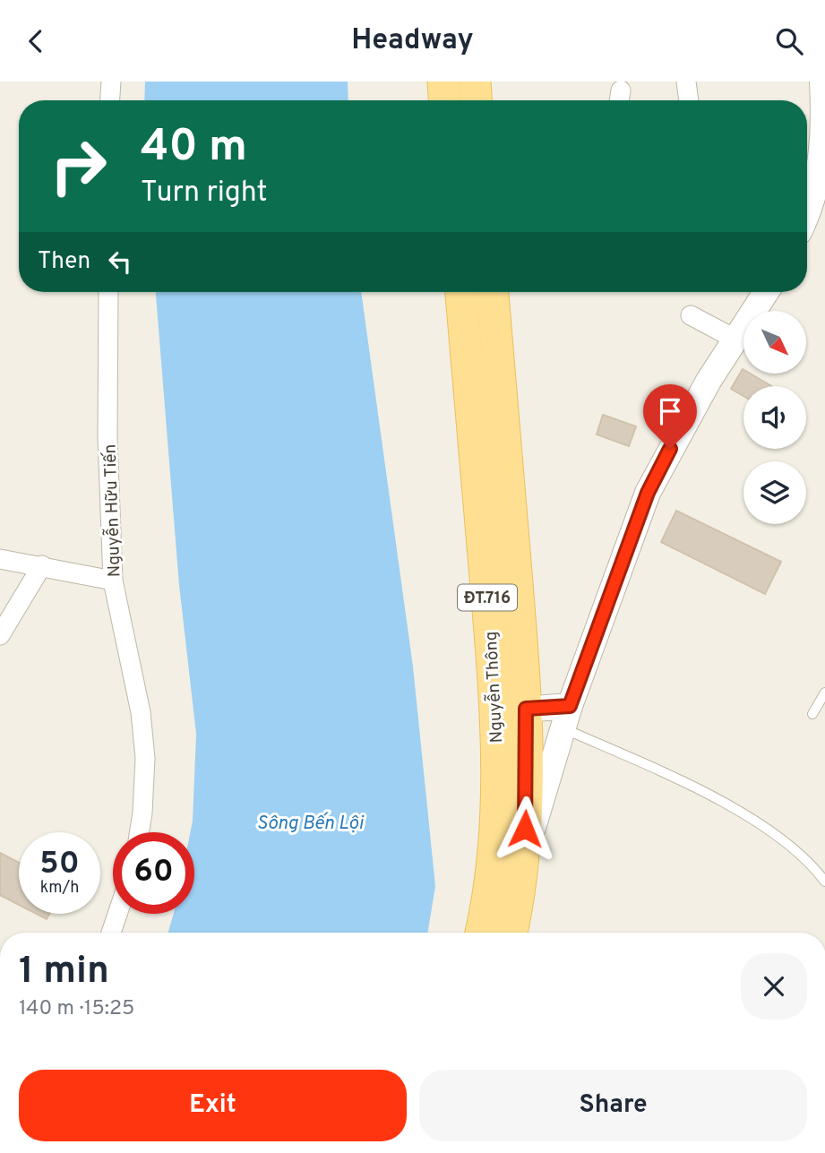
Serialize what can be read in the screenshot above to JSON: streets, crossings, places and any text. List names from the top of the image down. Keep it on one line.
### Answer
{"streets":{"main road":["ĐT.716","Nguyễn Thông"],"street":["Nguyễn Hữu Tiến"]},"water":["Sông Bến Lội"],"north":"bottom right","page":{"header":"Headway","turn":["40 m","Turn right"],"then":"Then","speed":"50 km/h","limit":"60","heading":["1 min","140 m · 15:25"],"buttons":["Exit","Share"]}}
